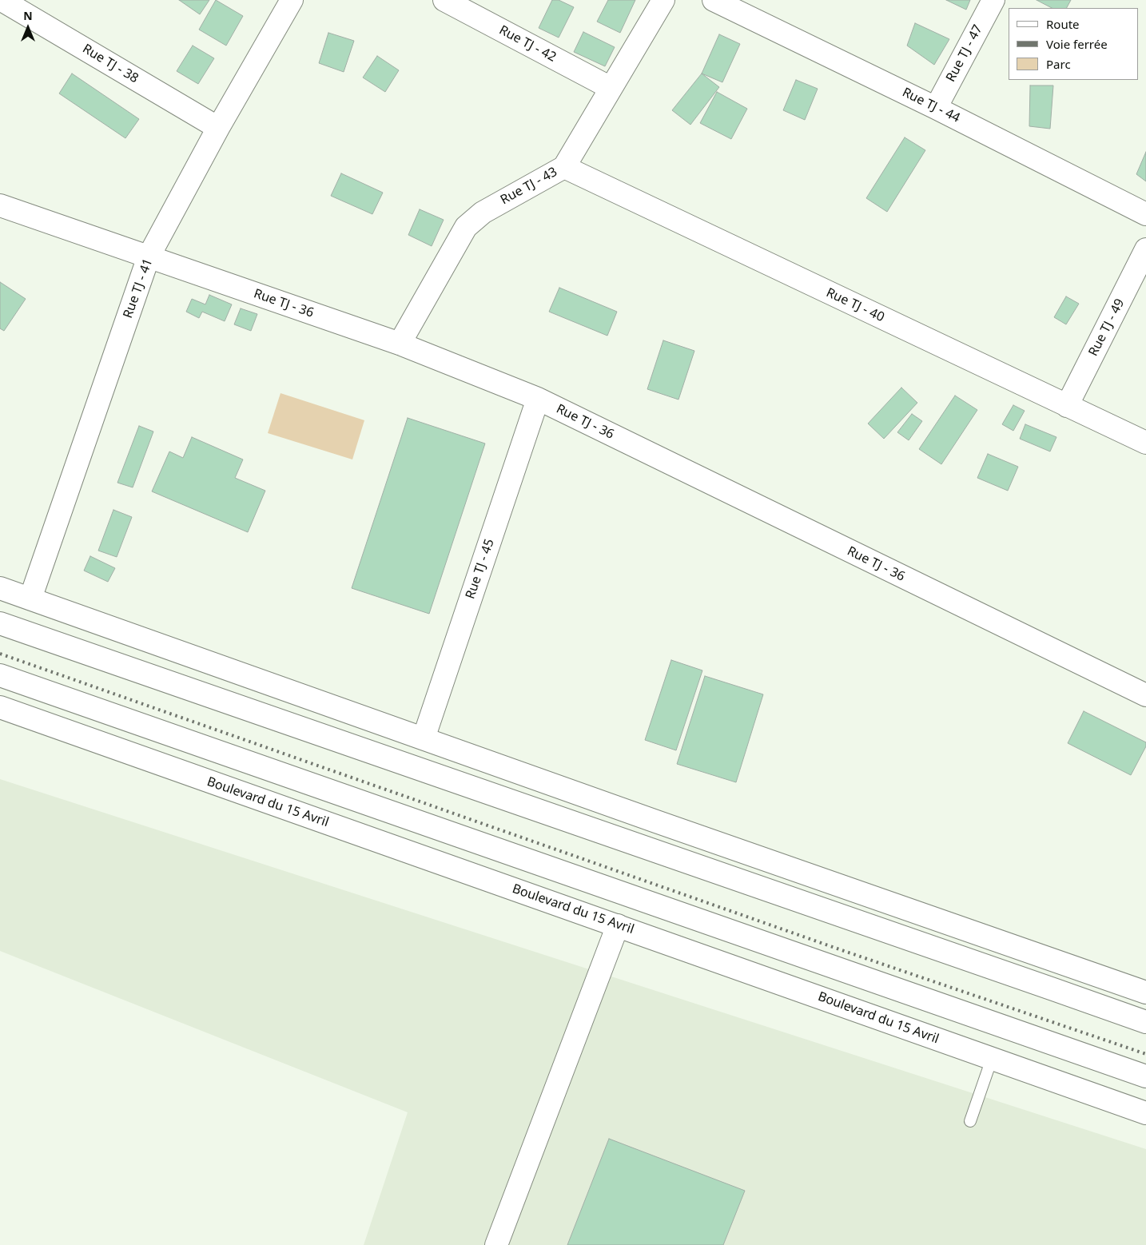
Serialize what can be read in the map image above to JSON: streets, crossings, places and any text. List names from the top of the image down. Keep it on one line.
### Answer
{"streets":{"main road":["Rue TJ - 42","Rue TJ - 47","Rue TJ - 38","Rue TJ - 44","Rue TJ - 43","Rue TJ - 41","Rue TJ - 36","Rue TJ - 40","Rue TJ - 49","Rue TJ - 45","Boulevard du 15 Avril"]},"crossings":[["Rue TJ - 42","Rue TJ - 43"],["Rue TJ - 47","Rue TJ - 44"],["Rue TJ - 38","Rue TJ - 41"],["Rue TJ - 43","Rue TJ - 36"],["Rue TJ - 43","Rue TJ - 40"],["Rue TJ - 41","Rue TJ - 36"],["Rue TJ - 36","Rue TJ - 45"],["Rue TJ - 40","Rue TJ - 49"]],"legend":["Route","Voie ferrée","Parc"],"north":"top"}
